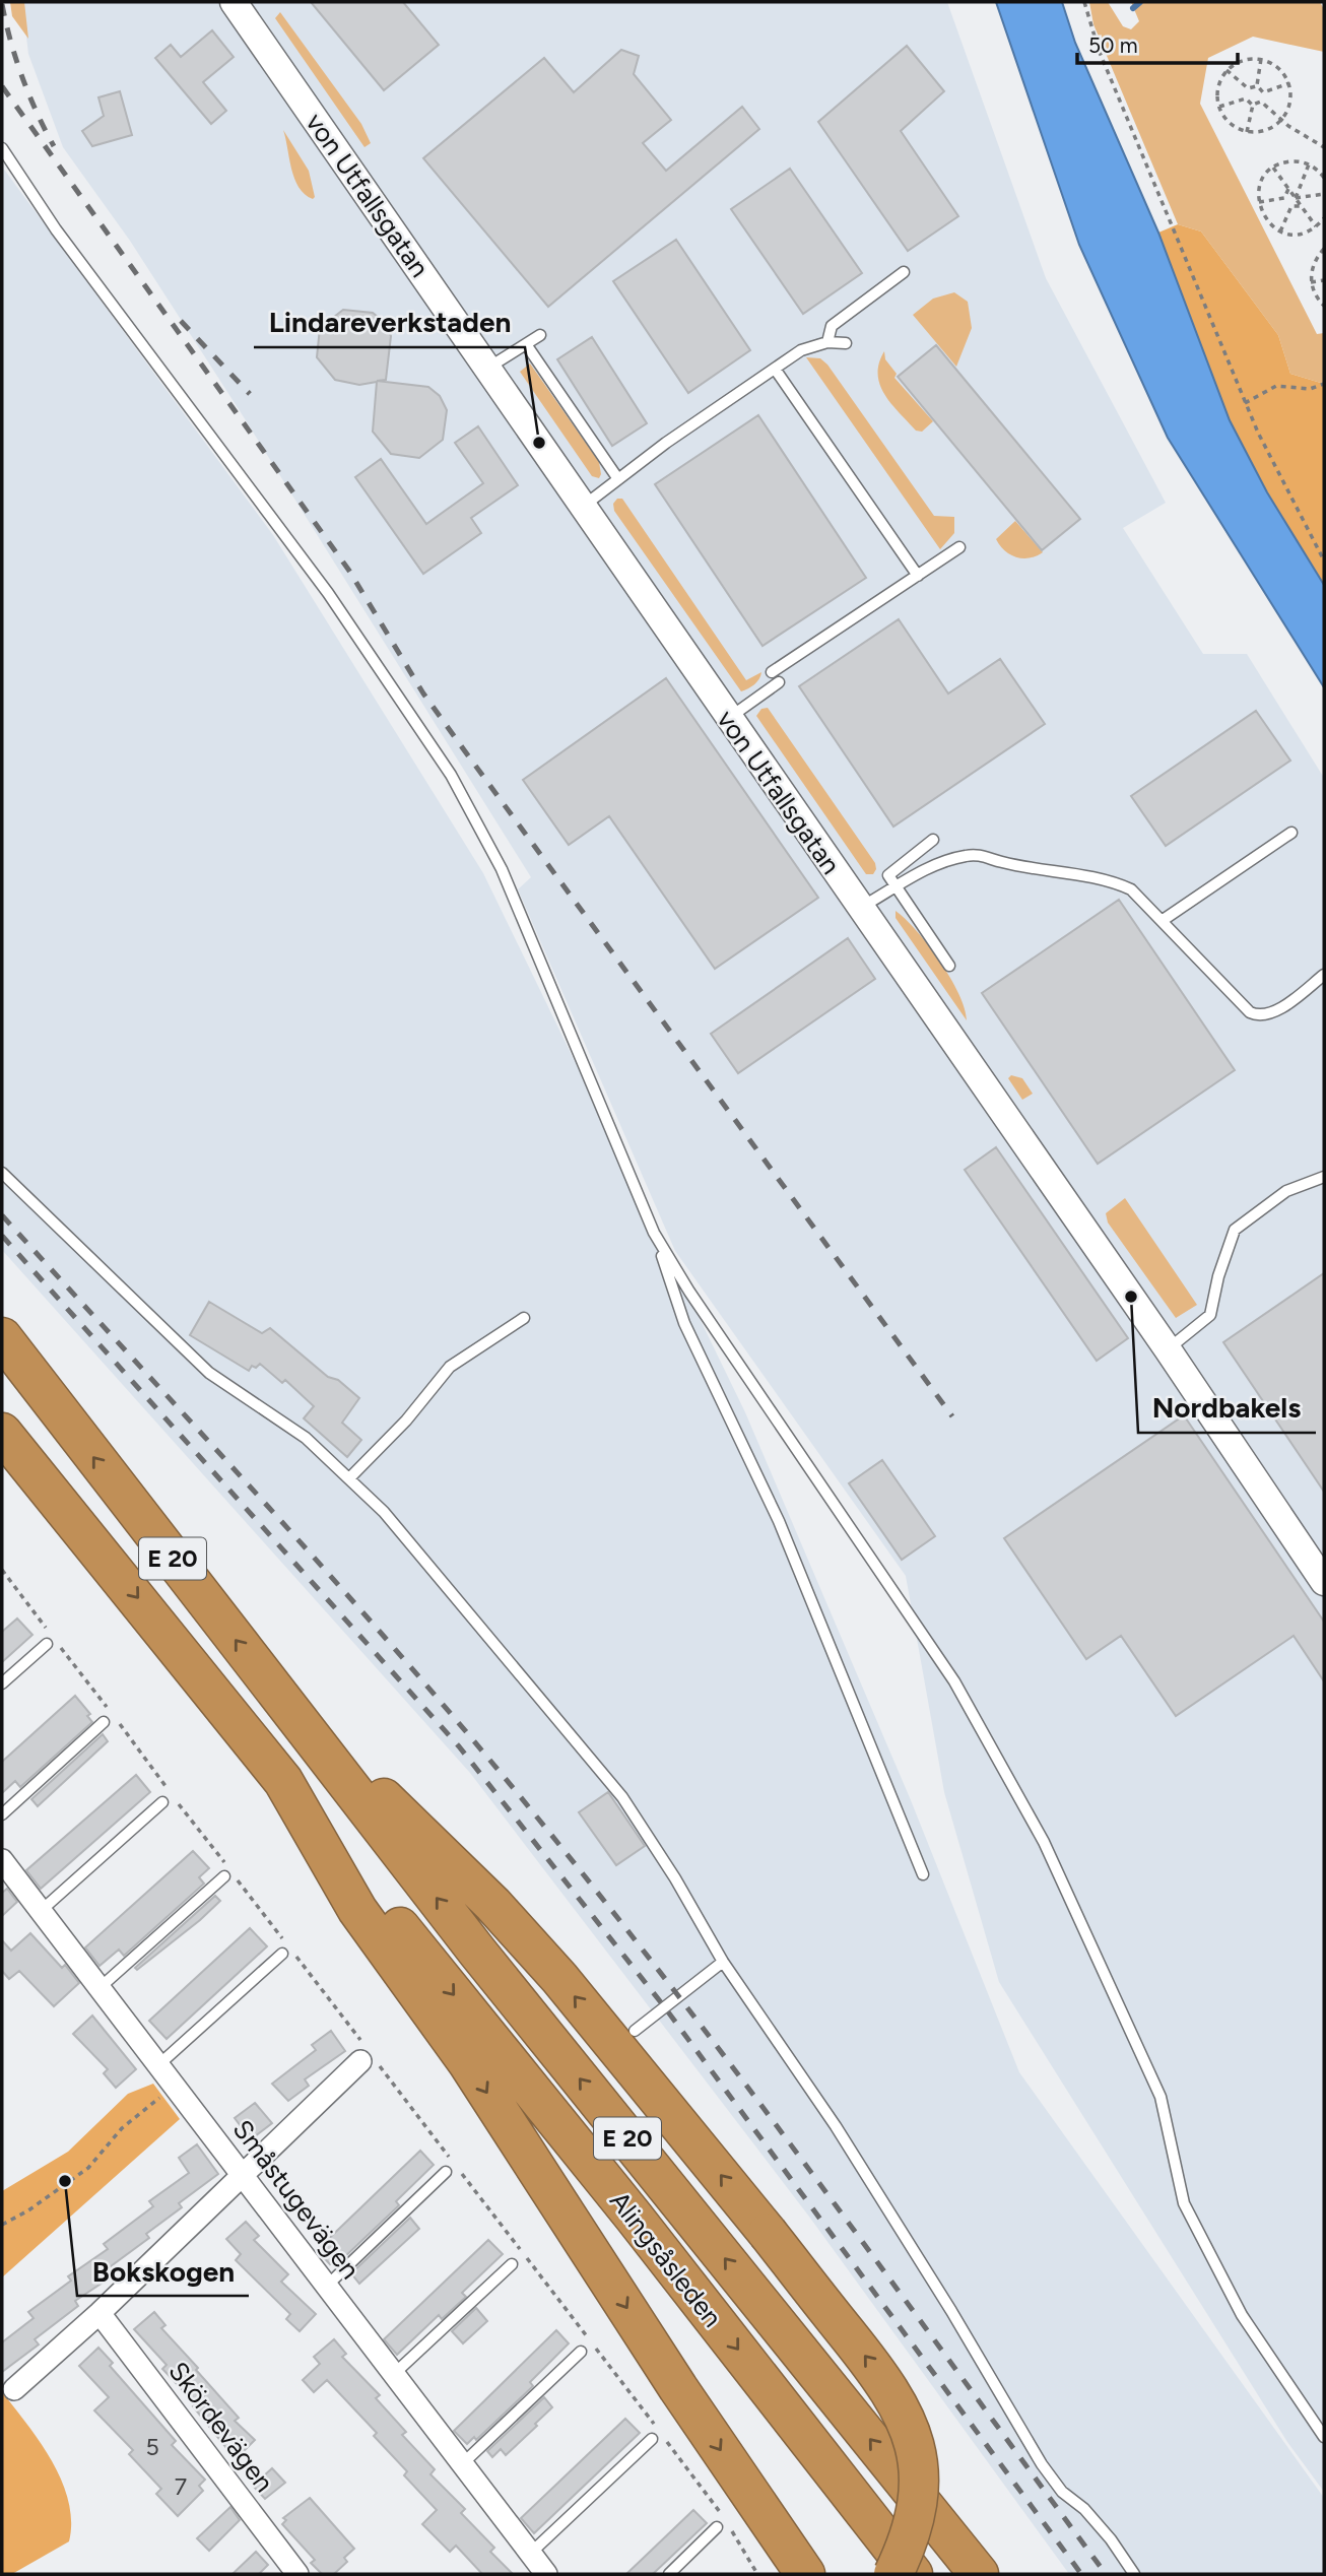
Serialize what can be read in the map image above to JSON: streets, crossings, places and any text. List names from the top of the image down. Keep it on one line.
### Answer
{"streets":{"highway":["E 20","Alingsåsleden"],"street":["von Utfallsgatan","Småstugevägen","Skördevägen"]},"crossings":[["E 20","Alingsåsleden"]],"places":["Lindareverkstaden","Nordbakels","Bokskogen"],"house_numbers":["5","7"],"scale_bar":"50 m"}
